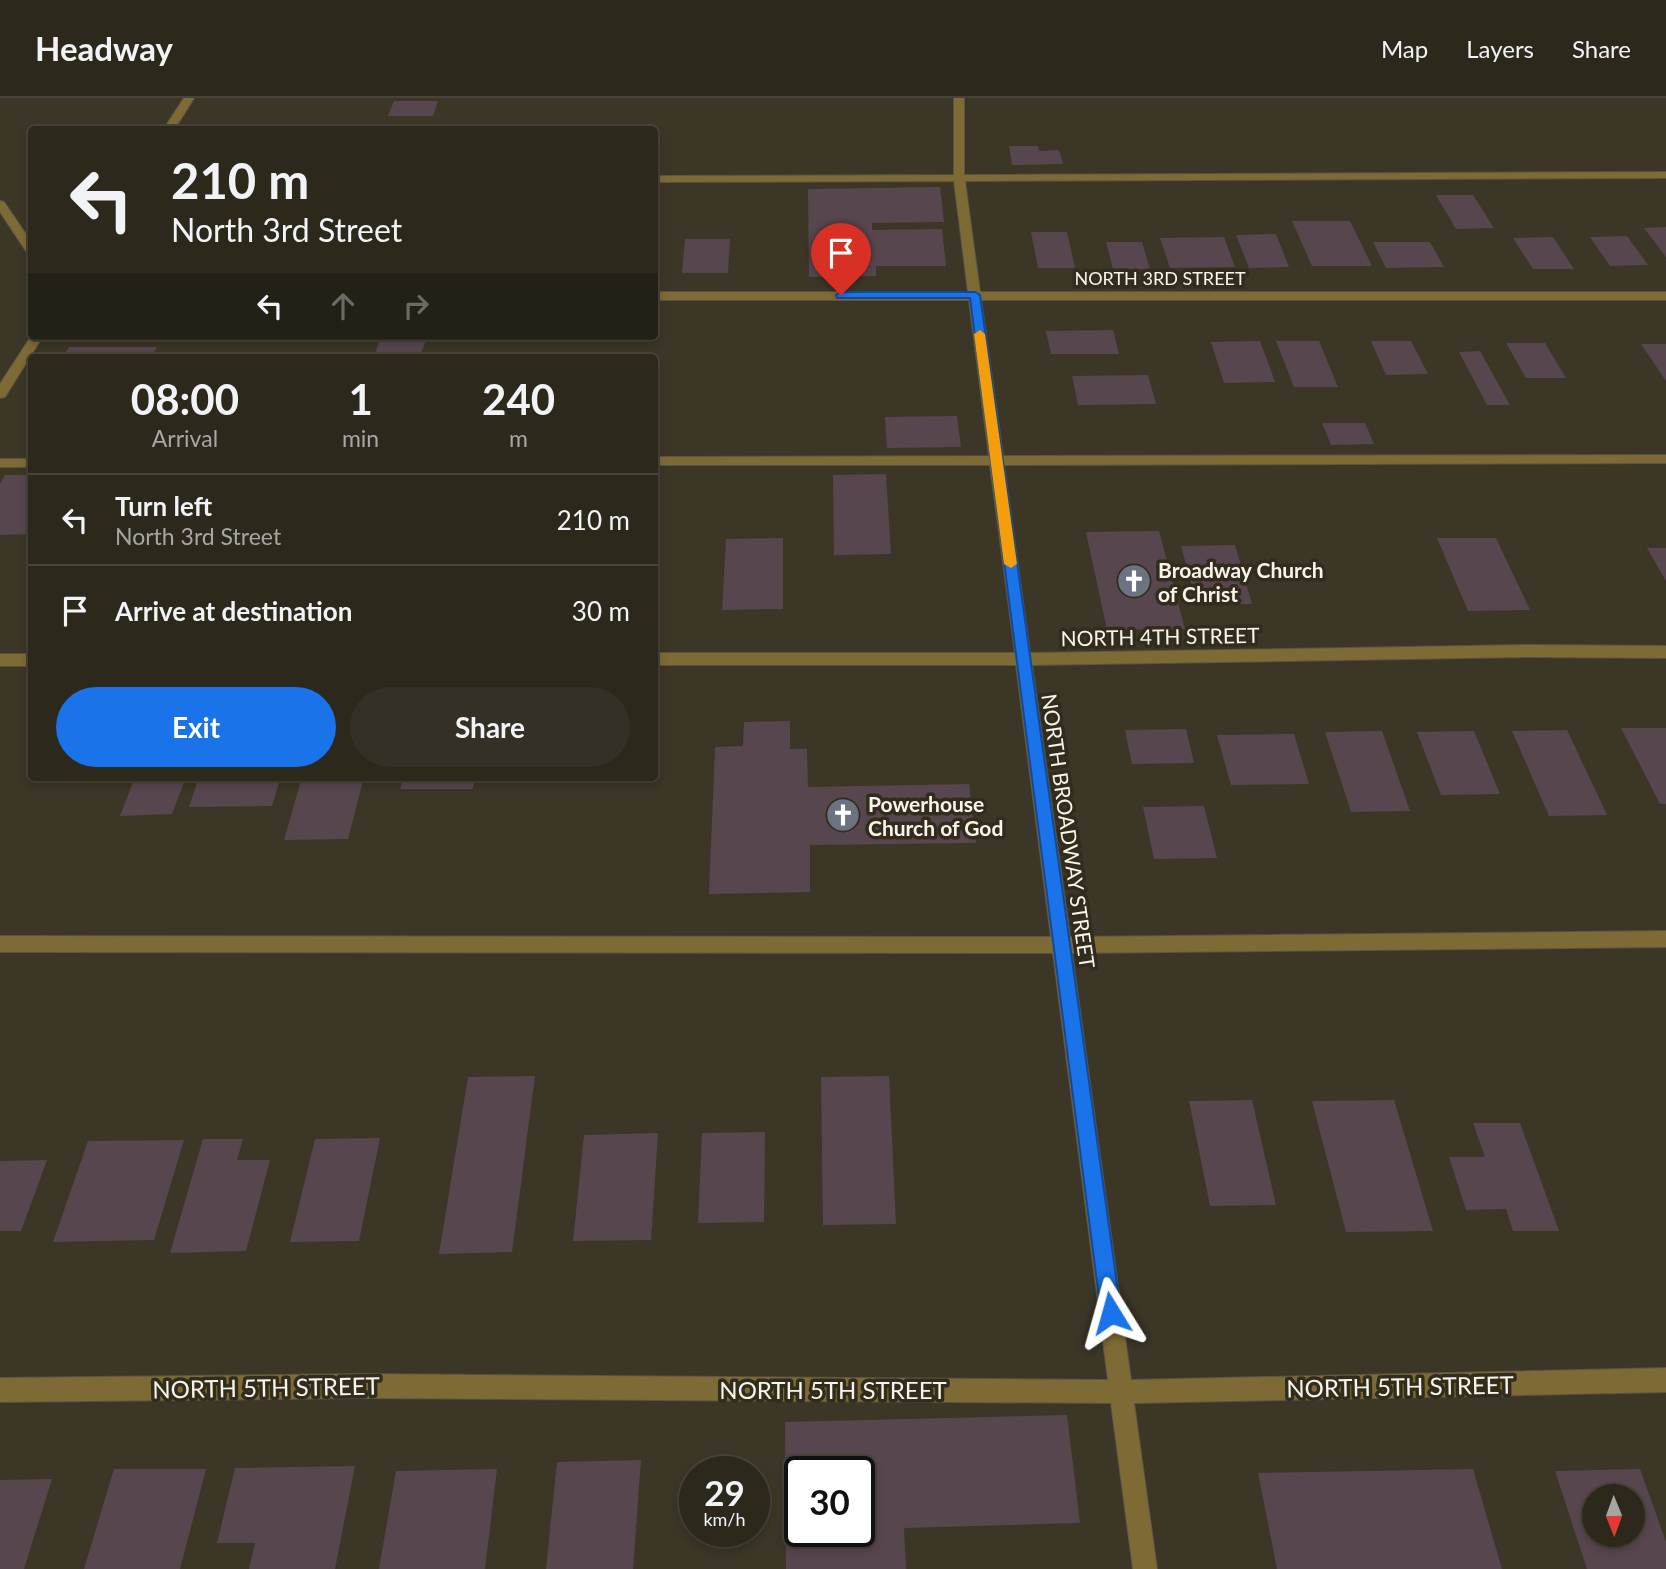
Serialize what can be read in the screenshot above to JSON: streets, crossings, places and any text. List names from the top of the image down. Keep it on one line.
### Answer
{"streets":{"street":["NORTH 3RD STREET","NORTH 4TH STREET","NORTH BROADWAY STREET","NORTH 5TH STREET"]},"crossings":[["NORTH 3RD STREET","NORTH BROADWAY STREET"],["NORTH 4TH STREET","NORTH BROADWAY STREET"],["NORTH BROADWAY STREET","NORTH 5TH STREET"]],"places":{"church":["Broadway Church of Christ","Powerhouse Church of God"]},"north":"bottom","page":{"header":"Headway","nav":["Map","Layers","Share"],"turn":["210 m","North 3rd Street"],"eta":["08:00","Arrival","1","min","240","m"],"list":[{"name":"Turn left","note":"North 3rd Street","value":"210 m"},{"name":"Arrive at destination","value":"30 m"}],"buttons":["Exit","Share"],"speed":"29 km/h","limit":"30"}}
